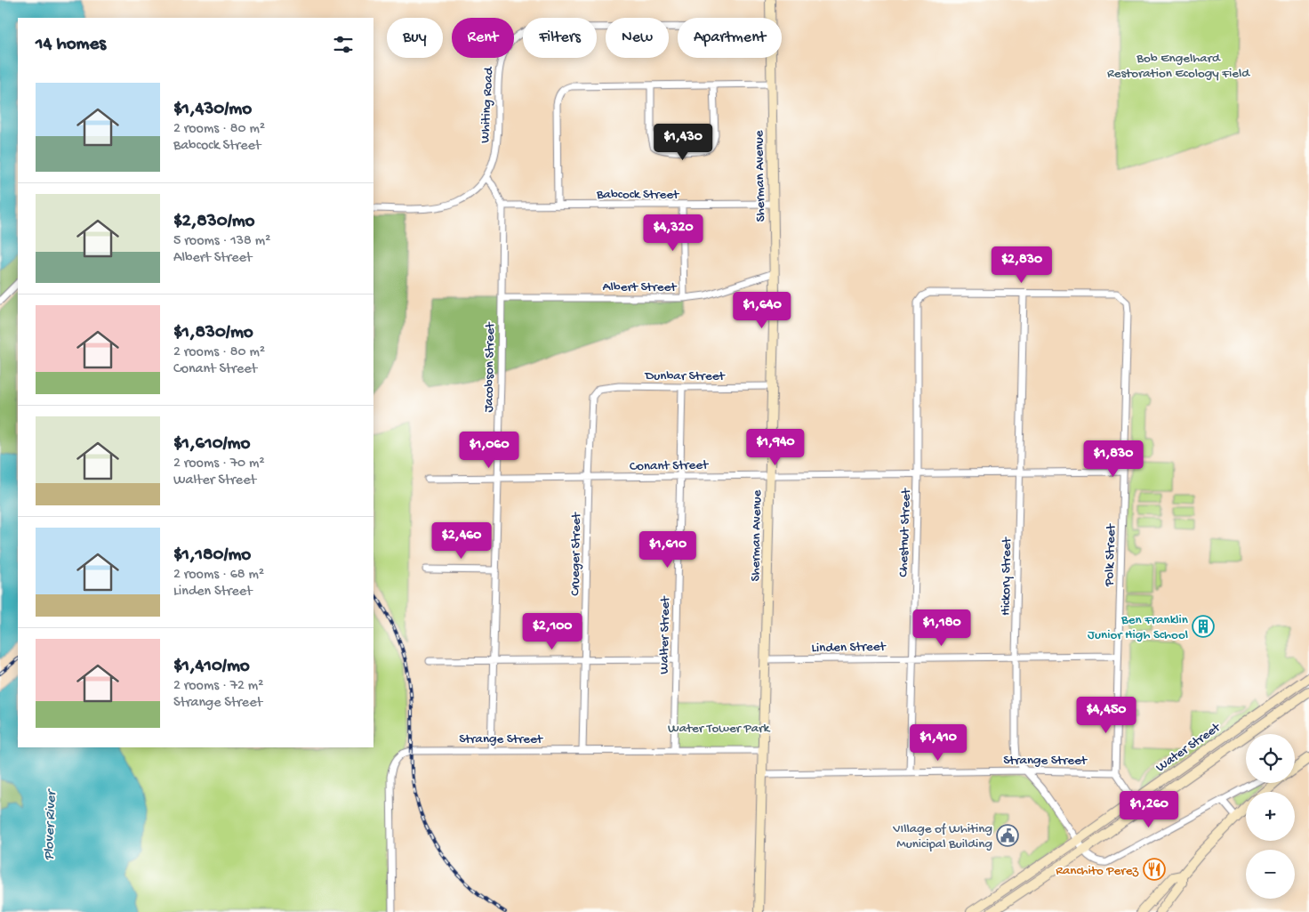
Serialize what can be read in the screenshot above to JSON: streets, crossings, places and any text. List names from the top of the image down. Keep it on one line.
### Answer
{"streets":{"main road":["Sherman Avenue","Water Street"],"street":["Whiting Road","Babcock Street","Albert Street","Jacobson Street","Dunbar Street","Conant Street","Chestnut Street","Crueger Street","Polk Street","Hickory Street","Walter Street","Linden Street","Strange Street"]},"crossings":[["Whiting Road","Jacobson Street"],["Sherman Avenue","Babcock Street"],["Sherman Avenue","Albert Street"],["Sherman Avenue","Dunbar Street"],["Sherman Avenue","Conant Street"],["Sherman Avenue","Linden Street"],["Sherman Avenue","Strange Street"],["Babcock Street","Jacobson Street"],["Albert Street","Jacobson Street"],["Jacobson Street","Conant Street"],["Jacobson Street","Strange Street"],["Dunbar Street","Crueger Street"],["Dunbar Street","Walter Street"],["Conant Street","Chestnut Street"],["Conant Street","Crueger Street"],["Conant Street","Polk Street"],["Conant Street","Hickory Street"],["Conant Street","Walter Street"],["Chestnut Street","Polk Street"],["Chestnut Street","Hickory Street"],["Chestnut Street","Linden Street"],["Chestnut Street","Strange Street"],["Crueger Street","Strange Street"],["Polk Street","Hickory Street"],["Polk Street","Linden Street"],["Polk Street","Strange Street"],["Hickory Street","Linden Street"],["Hickory Street","Strange Street"],["Hickory Street","Water Street"],["Walter Street","Strange Street"]],"water":["Plover River"],"parks":["Bob Engelhard Restoration Ecology Field","Water Tower Park"],"places":{"building":["Ben Franklin Junior High School"],"public building":["VIllage of Whiting Municipal Building"],"restaurant":["Ranchito Perez"]},"page":{"chip":["Buy","Rent","Filters","New","Apartment"],"heading":"14 homes","list":[{"name":"$1,430/mo","note":"2 rooms · 80 m² · Babcock Street"},{"name":"$2,830/mo","note":"5 rooms · 138 m² · Albert Street"},{"name":"$1,830/mo","note":"2 rooms · 80 m² · Conant Street"},{"name":"$1,610/mo","note":"2 rooms · 70 m² · Walter Street"},{"name":"$1,180/mo","note":"2 rooms · 68 m² · Linden Street"},{"name":"$1,410/mo","note":"2 rooms · 72 m² · Strange Street"}],"price":["$1,430","$4,320","$2,830","$1,640","$1,940","$1,060","$1,830","$2,460","$1,610","$1,180","$2,100","$4,450","$1,410","$1,260"],"map_buttons":["+","−"]}}
